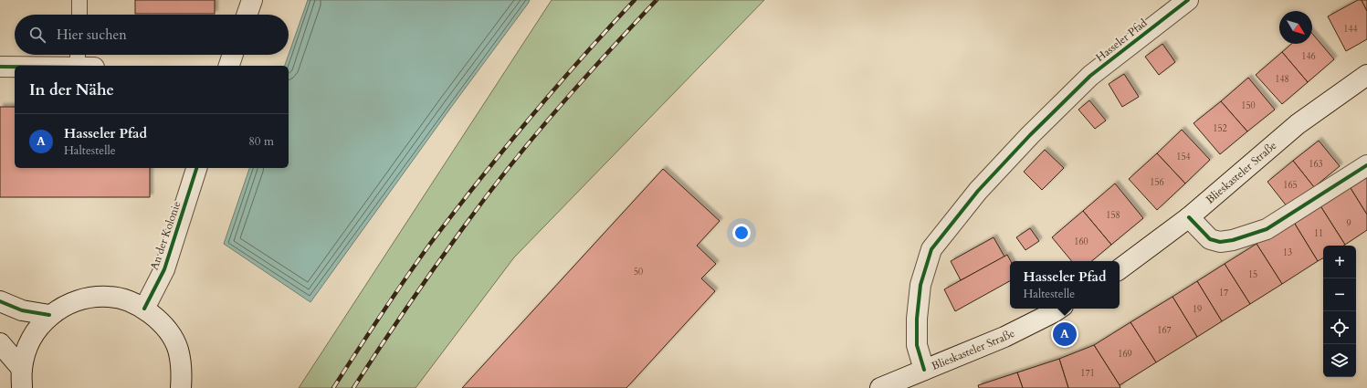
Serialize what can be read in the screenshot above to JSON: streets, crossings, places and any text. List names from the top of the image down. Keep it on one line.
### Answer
{"streets":{"street":["Hasseler Pfad","Blieskasteler Straße","An der Kolonie"]},"crossings":[["Hasseler Pfad","Blieskasteler Straße"]],"house_numbers":["144","146","148","150","152","154","163","156","165","158","9","11","160","13","50","15","17","19","167","169","171"],"north":"bottom right","page":{"search":"Hier suchen","heading":"In der Nähe","list":[{"mark":"A","name":"Hasseler Pfad","note":"Haltestelle","value":"80 m"}],"map_buttons":["+","−"],"popup":["Hasseler Pfad","Haltestelle"],"pins":"A"}}
